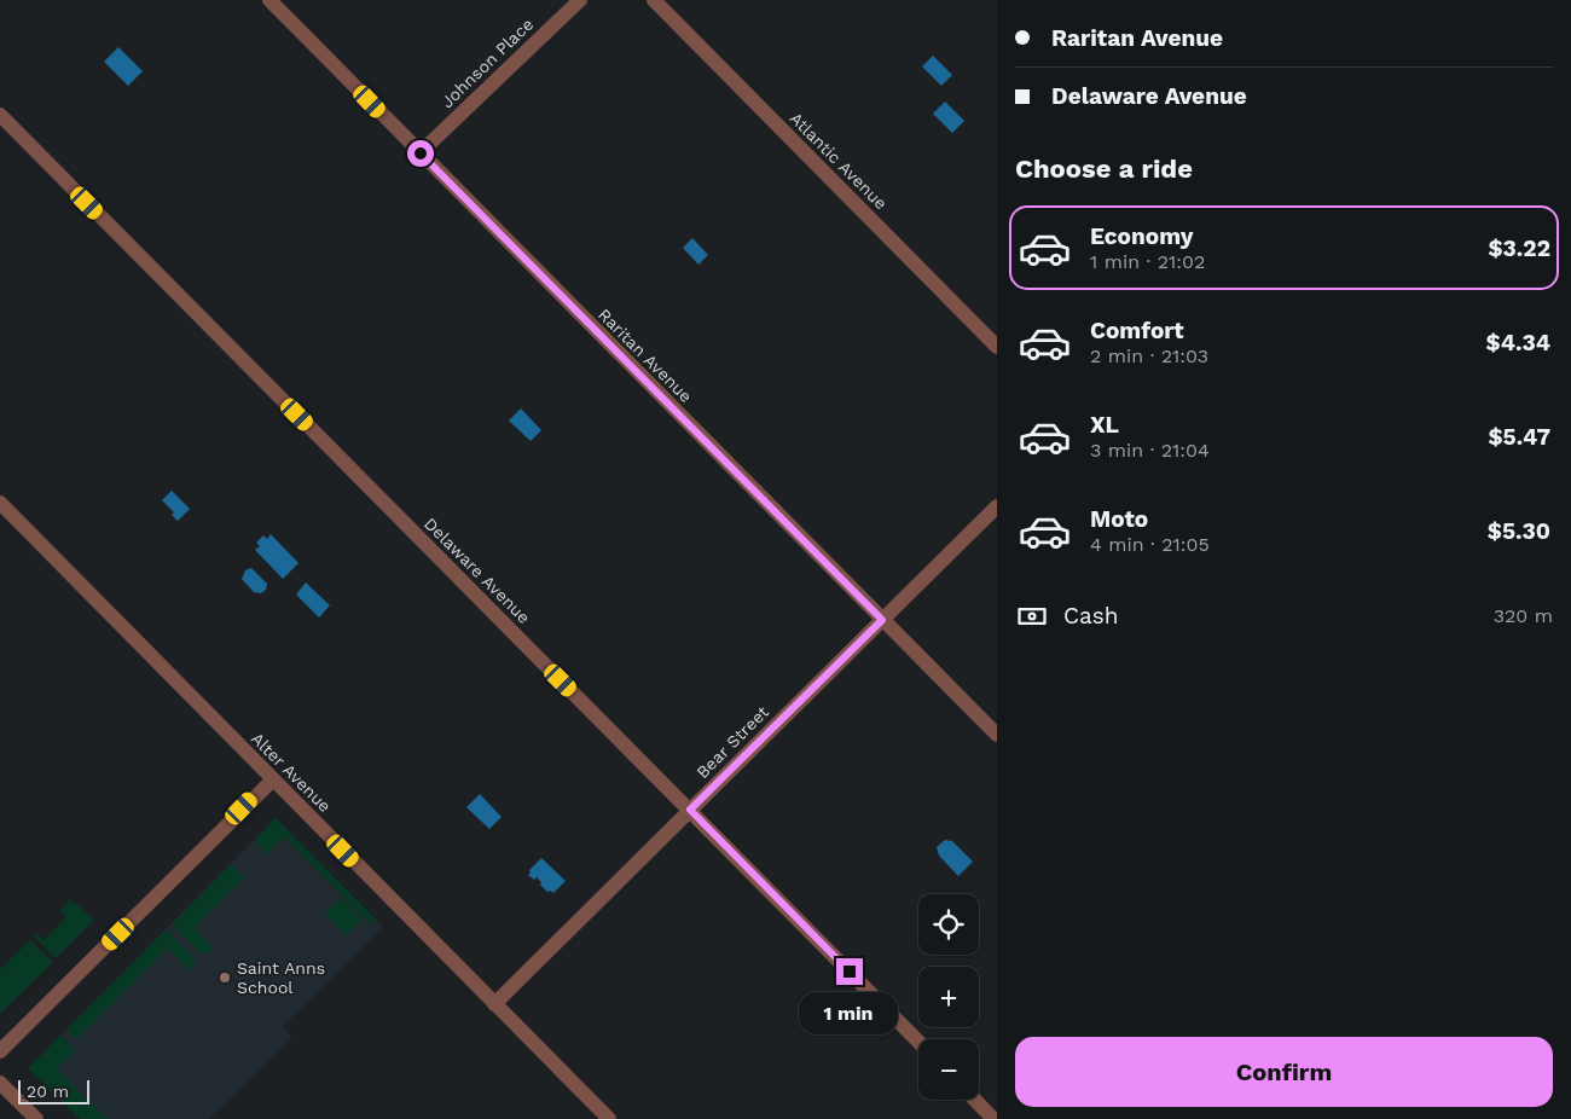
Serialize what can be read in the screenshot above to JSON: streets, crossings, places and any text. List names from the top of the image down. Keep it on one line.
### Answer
{"streets":{"street":["Johnson Place","Atlantic Avenue","Raritan Avenue","Delaware Avenue","Bear Street","Alter Avenue"]},"crossings":[["Johnson Place","Raritan Avenue"],["Raritan Avenue","Bear Street"],["Delaware Avenue","Bear Street"],["Bear Street","Alter Avenue"]],"places":["Saint Anns School"],"scale_bar":"20 m","page":{"banner":["Raritan Avenue","Delaware Avenue"],"heading":"Choose a ride","list":[{"name":"Economy","note":"1 min · 21:02","value":"$3.22"},{"name":"Comfort","note":"2 min · 21:03","value":"$4.34"},{"name":"XL","note":"3 min · 21:04","value":"$5.47"},{"name":"Moto","note":"4 min · 21:05","value":"$5.30"}],"pay":["Cash","320 m"],"map_buttons":["+","−"],"bubble":"1 min","buttons":"Confirm","scale":"20 m"}}
